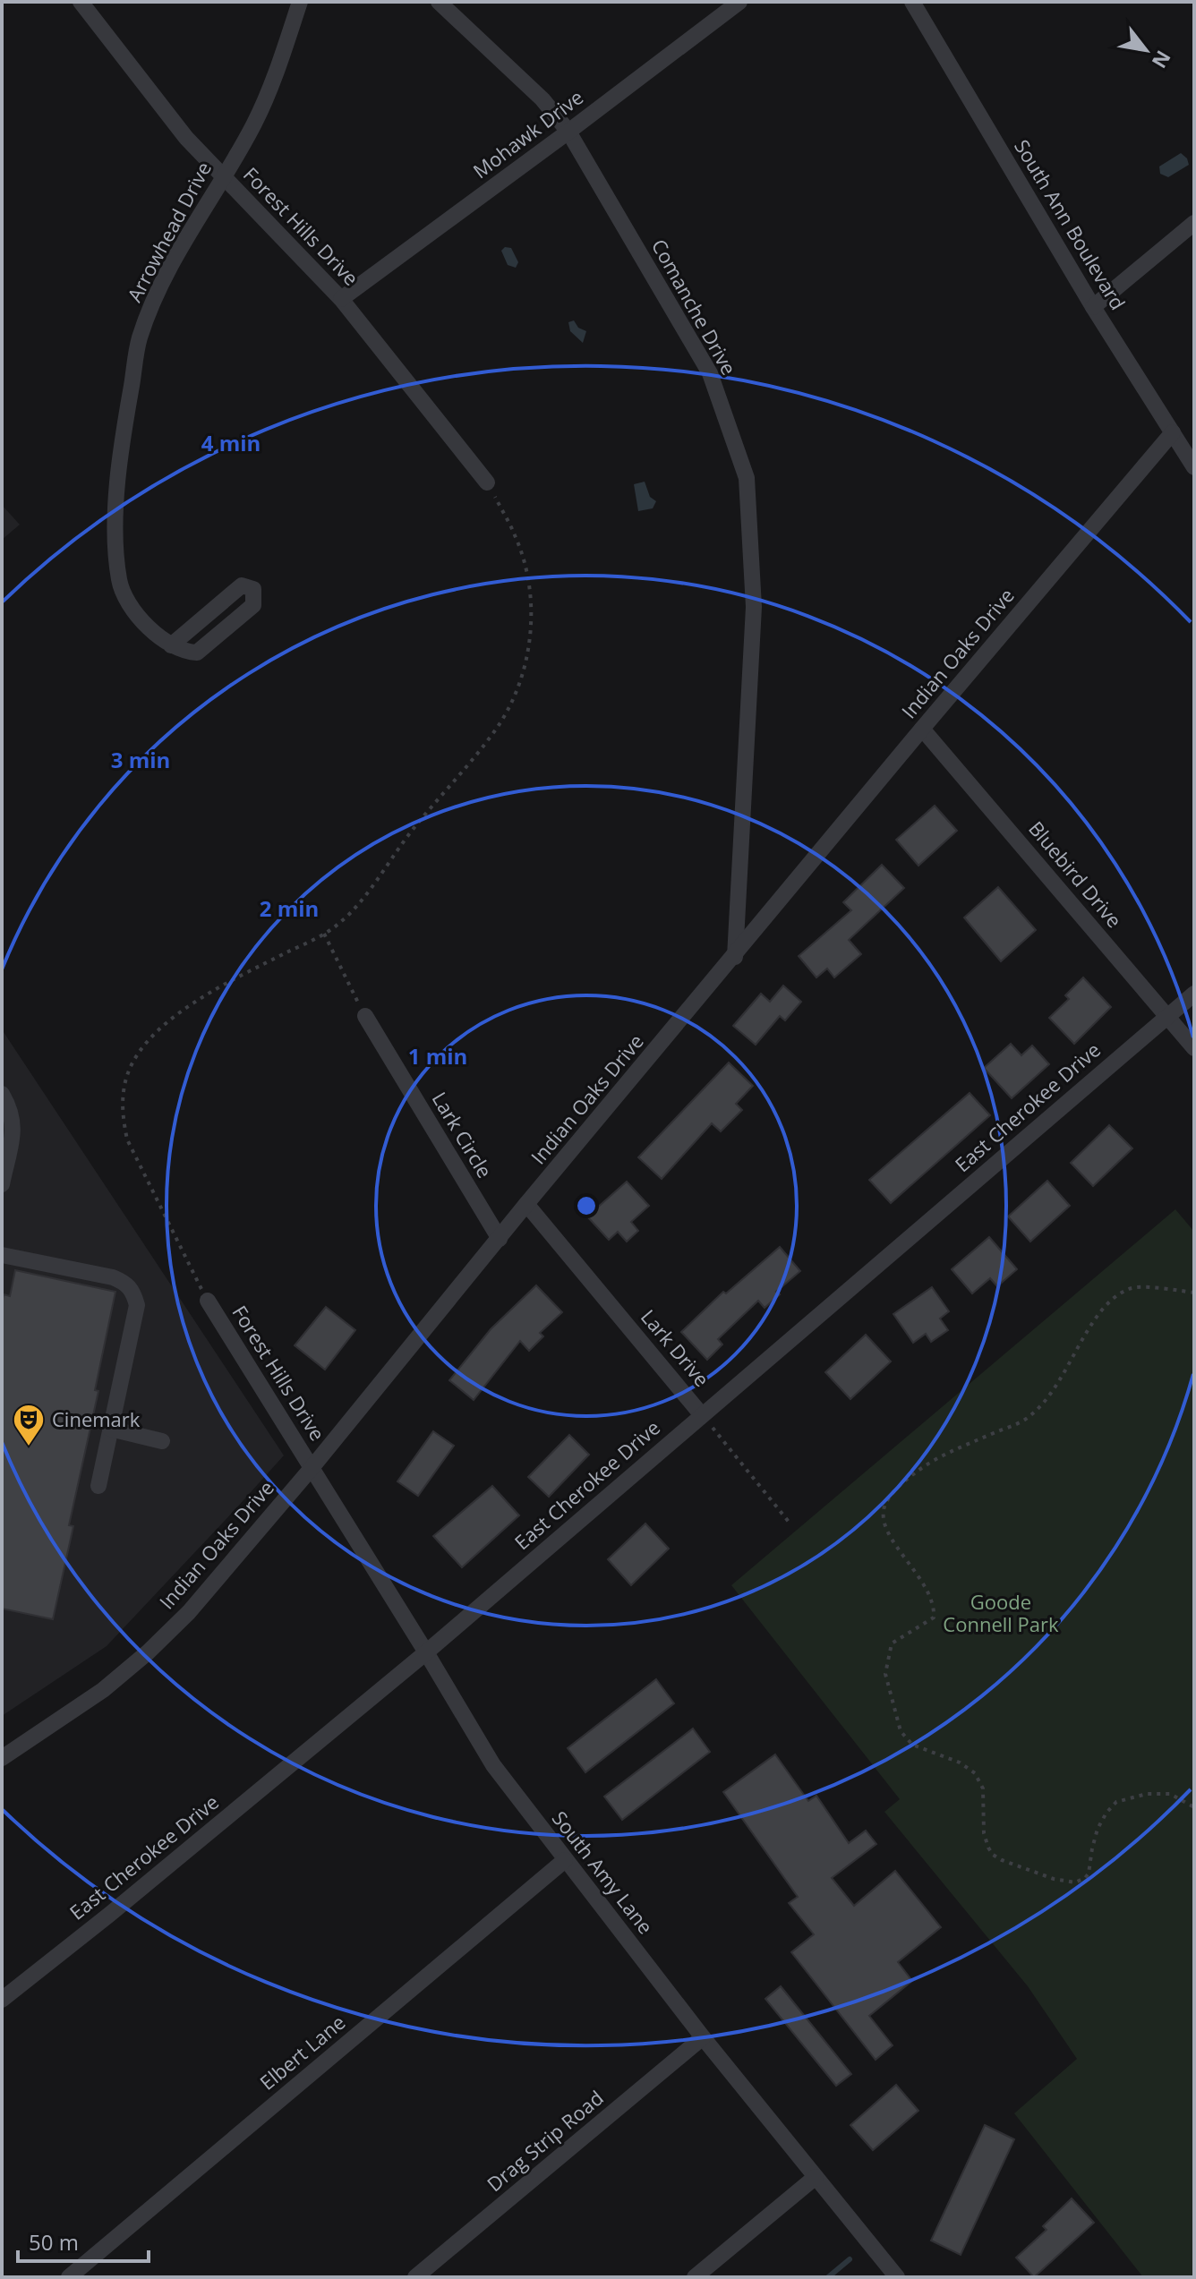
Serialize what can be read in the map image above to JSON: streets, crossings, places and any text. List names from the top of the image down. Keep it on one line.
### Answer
{"streets":{"street":["Mohawk Drive","South Ann Boulevard","Forest Hills Drive","Arrowhead Drive","Comanche Drive","Indian Oaks Drive","Bluebird Drive","East Cherokee Drive","Lark Circle","Lark Drive","South Amy Lane","Elbert Lane","Drag Strip Road"]},"crossings":[["Mohawk Drive","Forest Hills Drive"],["Mohawk Drive","Comanche Drive"],["South Ann Boulevard","Indian Oaks Drive"],["Forest Hills Drive","Arrowhead Drive"],["Forest Hills Drive","Indian Oaks Drive"],["Forest Hills Drive","South Amy Lane"],["Comanche Drive","Indian Oaks Drive"],["Indian Oaks Drive","Bluebird Drive"],["Indian Oaks Drive","Lark Circle"],["Indian Oaks Drive","Lark Drive"],["Indian Oaks Drive","South Amy Lane"],["Bluebird Drive","East Cherokee Drive"],["East Cherokee Drive","Lark Drive"],["East Cherokee Drive","South Amy Lane"],["South Amy Lane","Elbert Lane"],["South Amy Lane","Drag Strip Road"]],"parks":["Goode Connell Park"],"places":{"theatre":["Cinemark"]},"scale_bar":"50 m","north":"bottom right","rings":["4 min","3 min","2 min","1 min"]}
